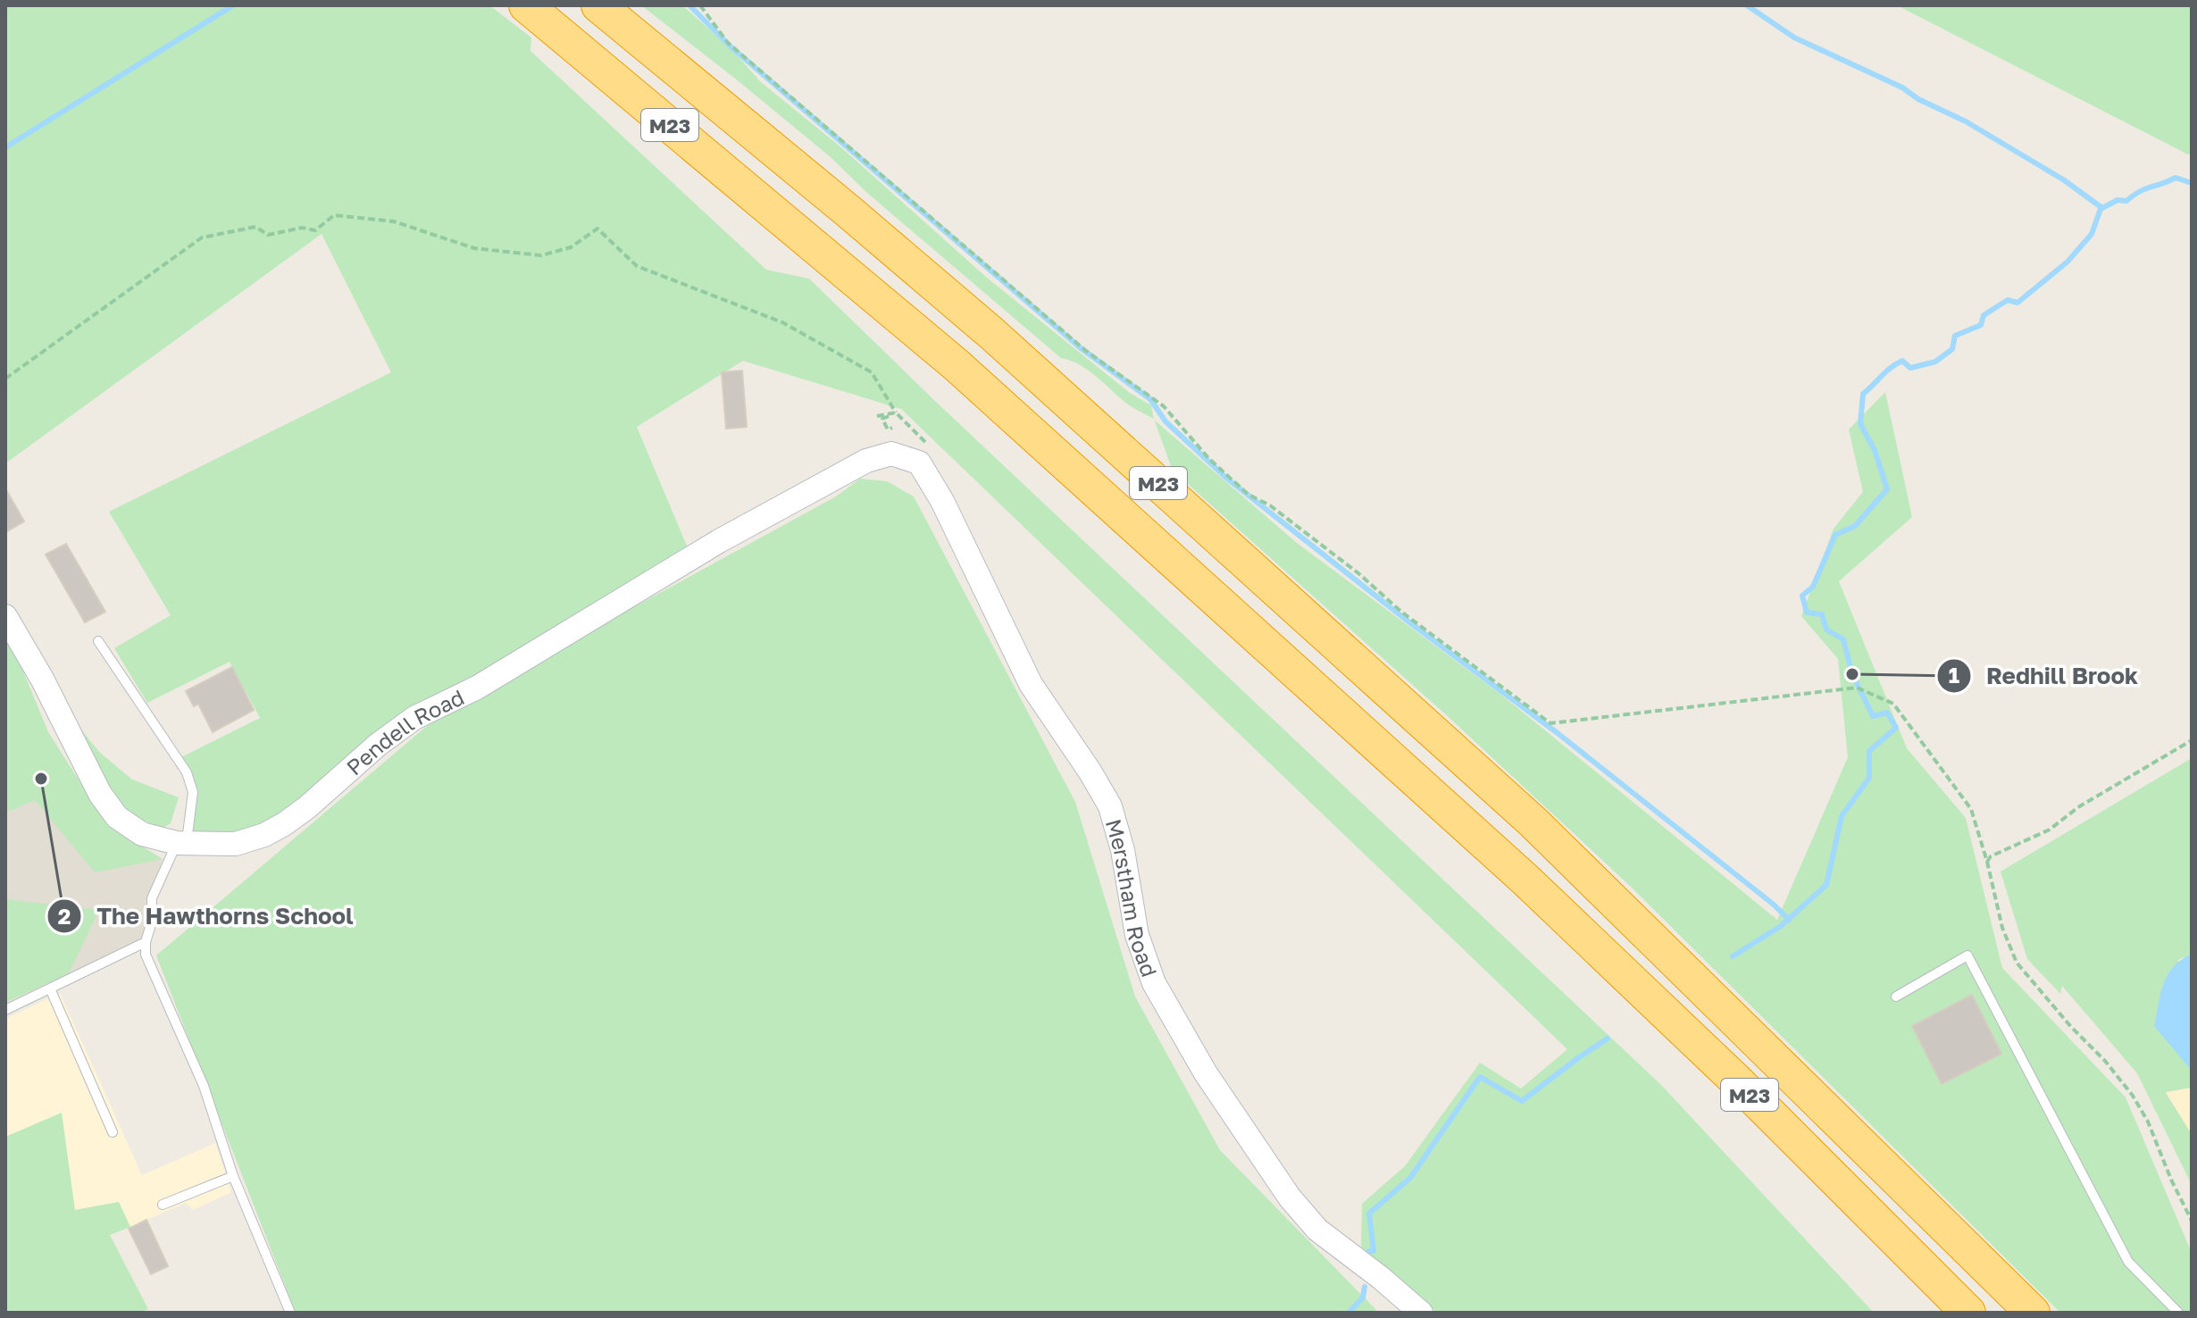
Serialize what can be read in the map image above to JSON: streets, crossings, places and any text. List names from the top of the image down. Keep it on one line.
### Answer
{"streets":{"highway":["M23"],"street":["Pendell Road","Merstham Road"]},"crossings":[["Pendell Road","Merstham Road"]],"places":["Redhill Brook","The Hawthorns School"]}
